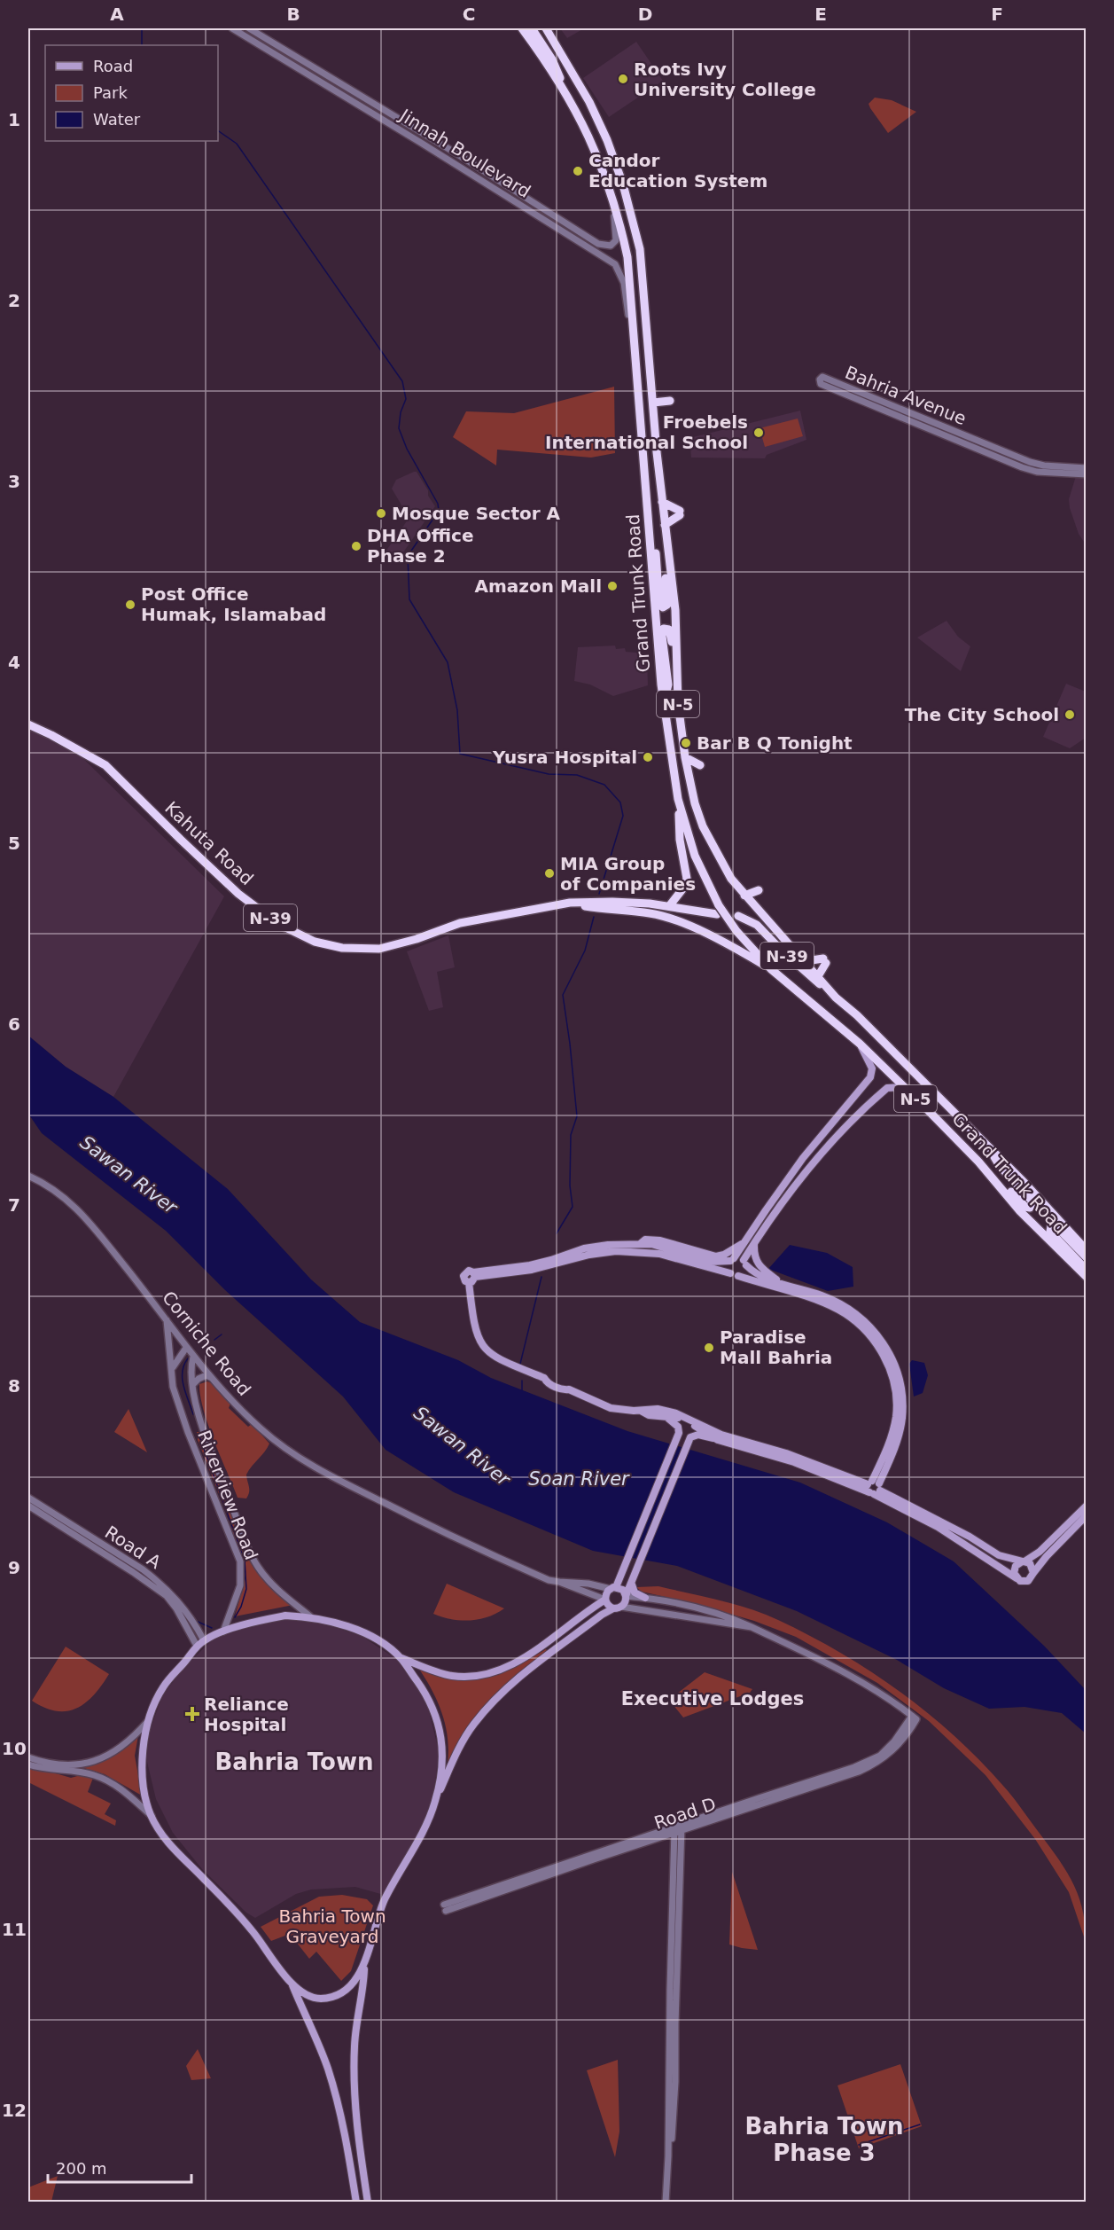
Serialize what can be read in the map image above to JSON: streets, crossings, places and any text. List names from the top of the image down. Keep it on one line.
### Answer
{"streets":{"highway":["Grand Trunk Road","N-5","Kahuta Road","N-39"],"street":["Jinnah Boulevard","Bahria Avenue","Corniche Road","Riverview Road","Road A","Road D"]},"crossings":[["Jinnah Boulevard","Grand Trunk Road"],["Grand Trunk Road","Kahuta Road"],["Grand Trunk Road","N-39"],["Corniche Road","Riverview Road"]],"districts":["Executive Lodges","Bahria Town","Bahria Town Phase 3"],"water":["Sawan River","Soan River"],"parks":["Bahria Town Graveyard"],"places":{"other":["Roots Ivy University College","Candor Education System","Froebels International School","Mosque Sector A","DHA Office Phase 2","Amazon Mall","Post Office Humak, Islamabad","The City School","Bar B Q Tonight","Yusra Hospital","MIA Group of Companies","Paradise Mall Bahria"],"health":["Reliance Hospital"]},"legend":["Road","Park","Water"],"scale_bar":"200 m","grid":{"columns":["A","B","C","D","E","F"],"rows":["1","2","3","4","5","6","7","8","9","10","11","12"]}}
